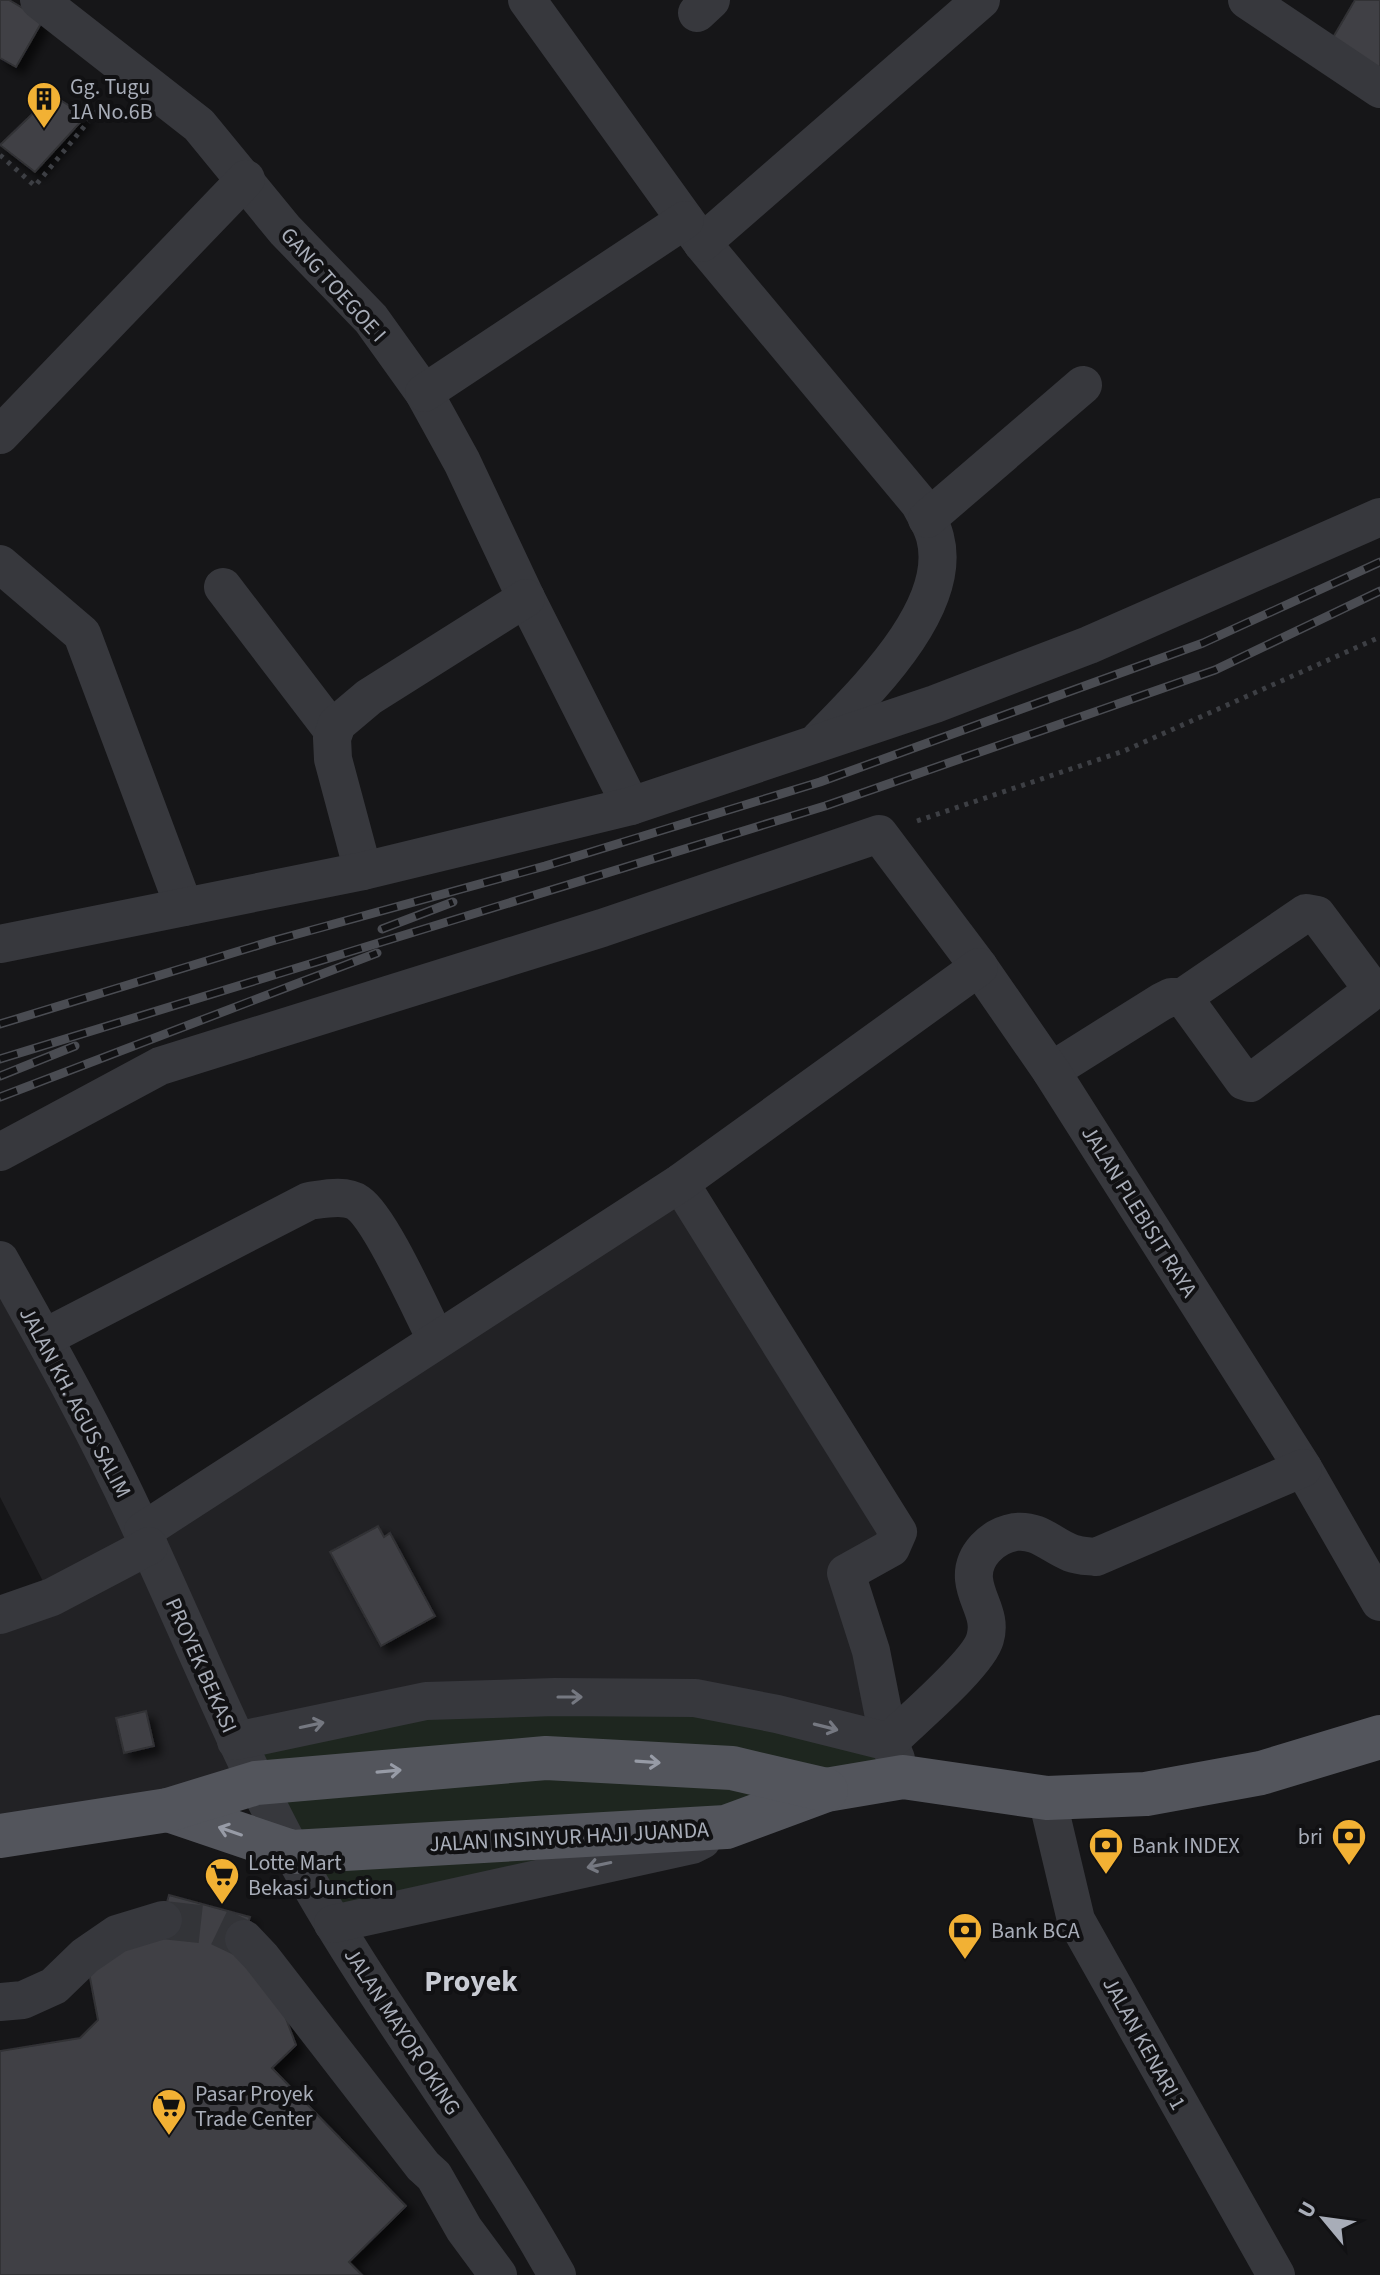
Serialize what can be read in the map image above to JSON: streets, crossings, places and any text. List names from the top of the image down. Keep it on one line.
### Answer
{"streets":{"main road":["JALAN INSINYUR HAJI JUANDA"],"street":["GANG TOEGOE I","JALAN PLEBISIT RAYA","JALAN KH. AGUS SALIM","PROYEK BEKASI","JALAN MAYOR OKING","JALAN KENARI 1"]},"crossings":[["JALAN KH. AGUS SALIM","PROYEK BEKASI"],["PROYEK BEKASI","JALAN INSINYUR HAJI JUANDA"],["PROYEK BEKASI","JALAN MAYOR OKING"],["JALAN INSINYUR HAJI JUANDA","JALAN MAYOR OKING"],["JALAN INSINYUR HAJI JUANDA","JALAN KENARI 1"]],"districts":["Proyek"],"places":{"building":["Gg. Tugu 1A No.6B"],"bank":["bri","Bank INDEX","Bank BCA"],"supermarket":["Lotte Mart Bekasi Junction","Pasar Proyek Trade Center"]},"north":"top left"}
